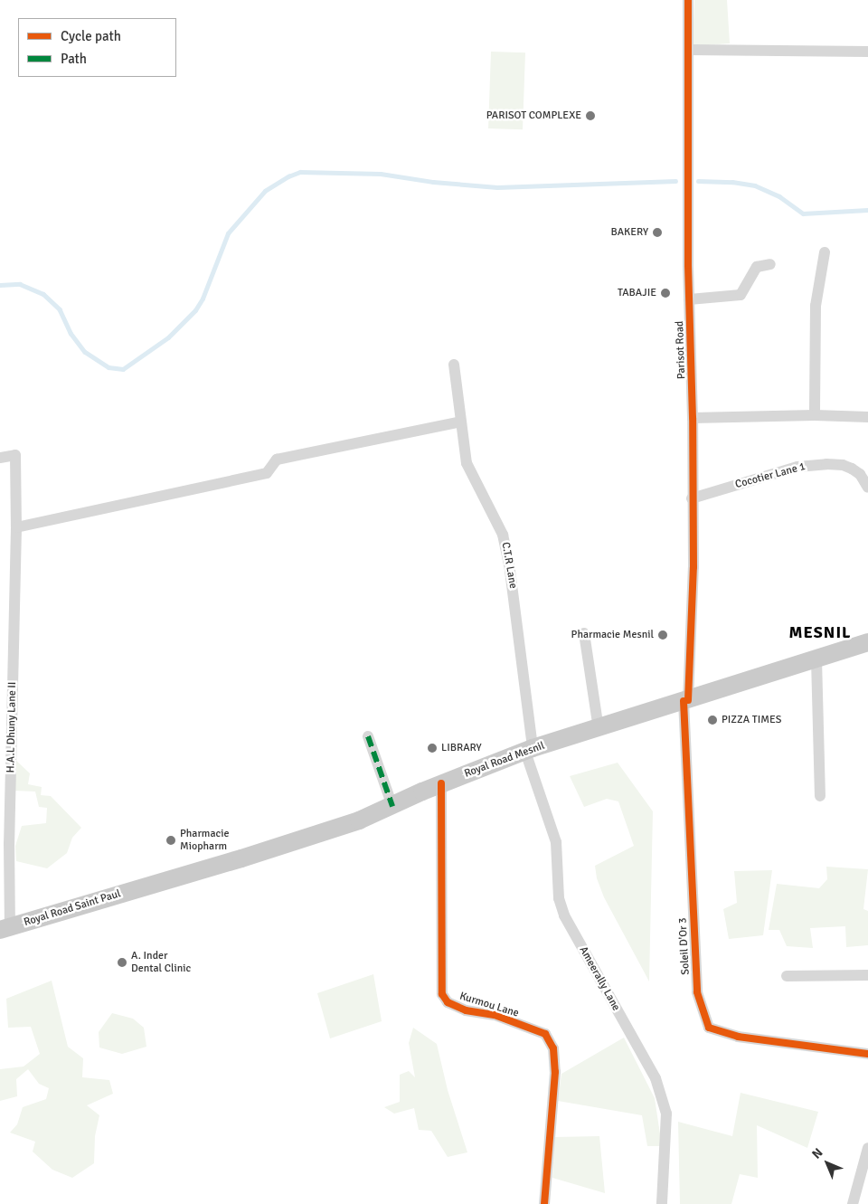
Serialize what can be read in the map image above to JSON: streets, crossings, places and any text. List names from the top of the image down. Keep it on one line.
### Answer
{"streets":{"main road":["Royal Road Mesnil","Royal Road Saint Paul"],"street":["Parisot Road","Cocotier Lane 1","C.T.R Lane","H.A.L Dhuny Lane II","Soleil D'Or 3","Ameerally Lane","Kurmou Lane"]},"crossings":[["Parisot Road","Cocotier Lane 1"],["Parisot Road","Royal Road Mesnil"],["Parisot Road","Soleil D'Or 3"],["C.T.R Lane","Royal Road Mesnil"],["C.T.R Lane","Ameerally Lane"],["H.A.L Dhuny Lane II","Royal Road Saint Paul"],["Royal Road Mesnil","Royal Road Saint Paul"],["Royal Road Mesnil","Soleil D'Or 3"],["Royal Road Mesnil","Ameerally Lane"],["Royal Road Mesnil","Kurmou Lane"]],"districts":["MESNIL"],"places":["PARISOT COMPLEXE","BAKERY","TABAJIE","Pharmacie Mesnil","PIZZA TIMES","LIBRARY","Pharmacie Miopharm","A. Inder Dental Clinic"],"legend":["Cycle path","Path"],"north":"top left"}
